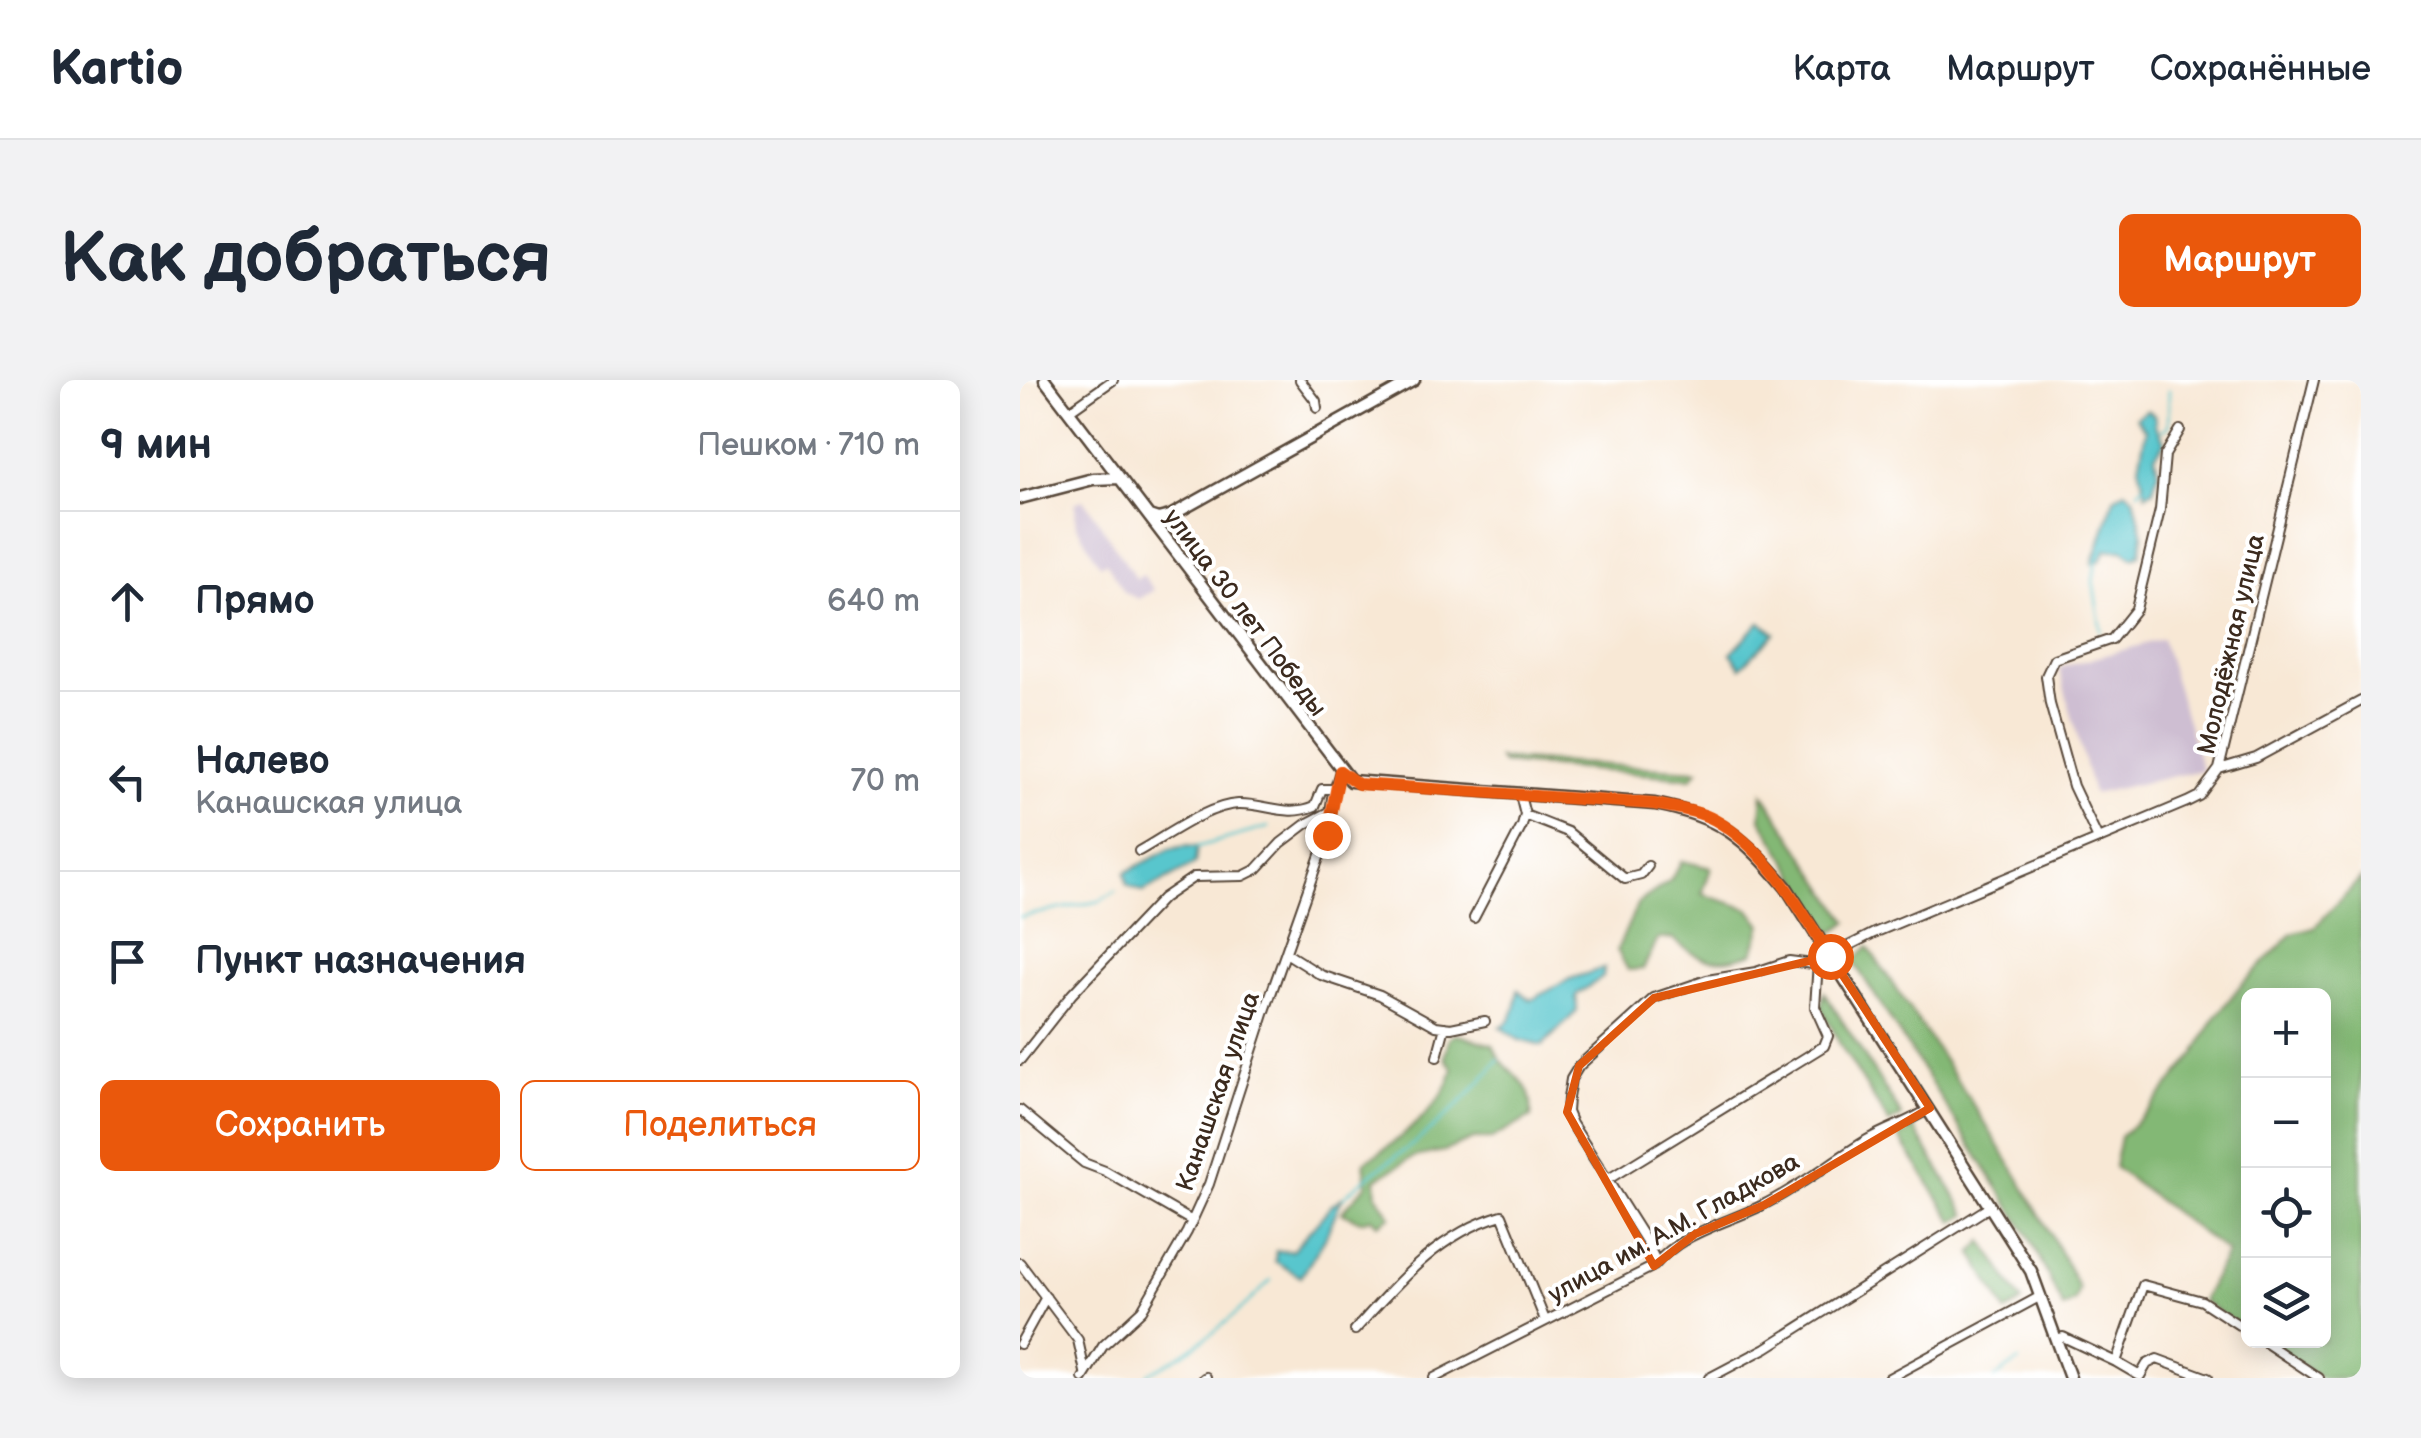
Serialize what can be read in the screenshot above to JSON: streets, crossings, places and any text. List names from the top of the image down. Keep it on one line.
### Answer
{"streets":{"street":["улица 30 лет Победы","Молодёжная улица","Канашская улица","улица им. А.М. Гладкова"]},"crossings":[["улица 30 лет Победы","Канашская улица"]],"page":{"header":"Kartio","nav":["Карта","Маршрут","Сохранённые"],"buttons":["Маршрут",["Сохранить","Поделиться"]],"title":"Как добраться","heading":["9 мин","Пешком · 710 m"],"list":[["Прямо","640 m"],["Налево","Канашская улица","70 m"],"Пункт назначения"],"map_buttons":["+","−"]}}
